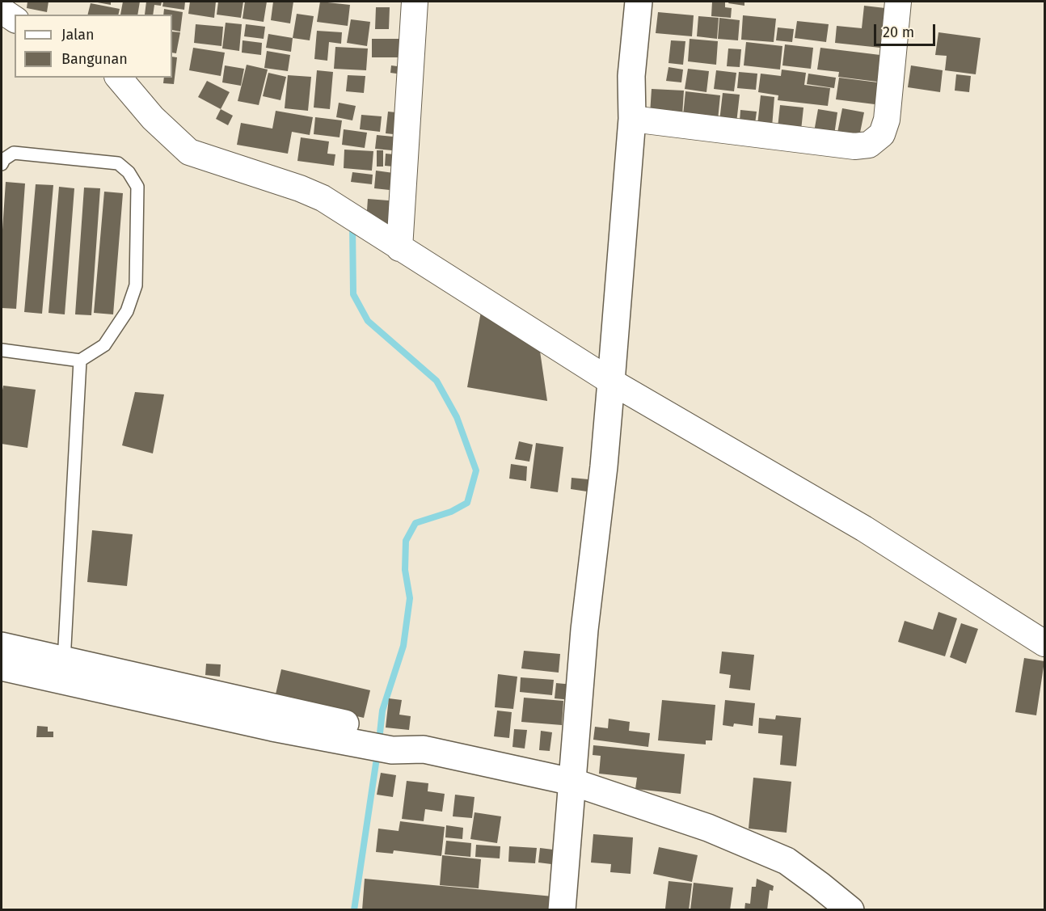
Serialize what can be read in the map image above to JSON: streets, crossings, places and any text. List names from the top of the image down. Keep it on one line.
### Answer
{"legend":["Jalan","Bangunan"],"scale_bar":"20 m"}
